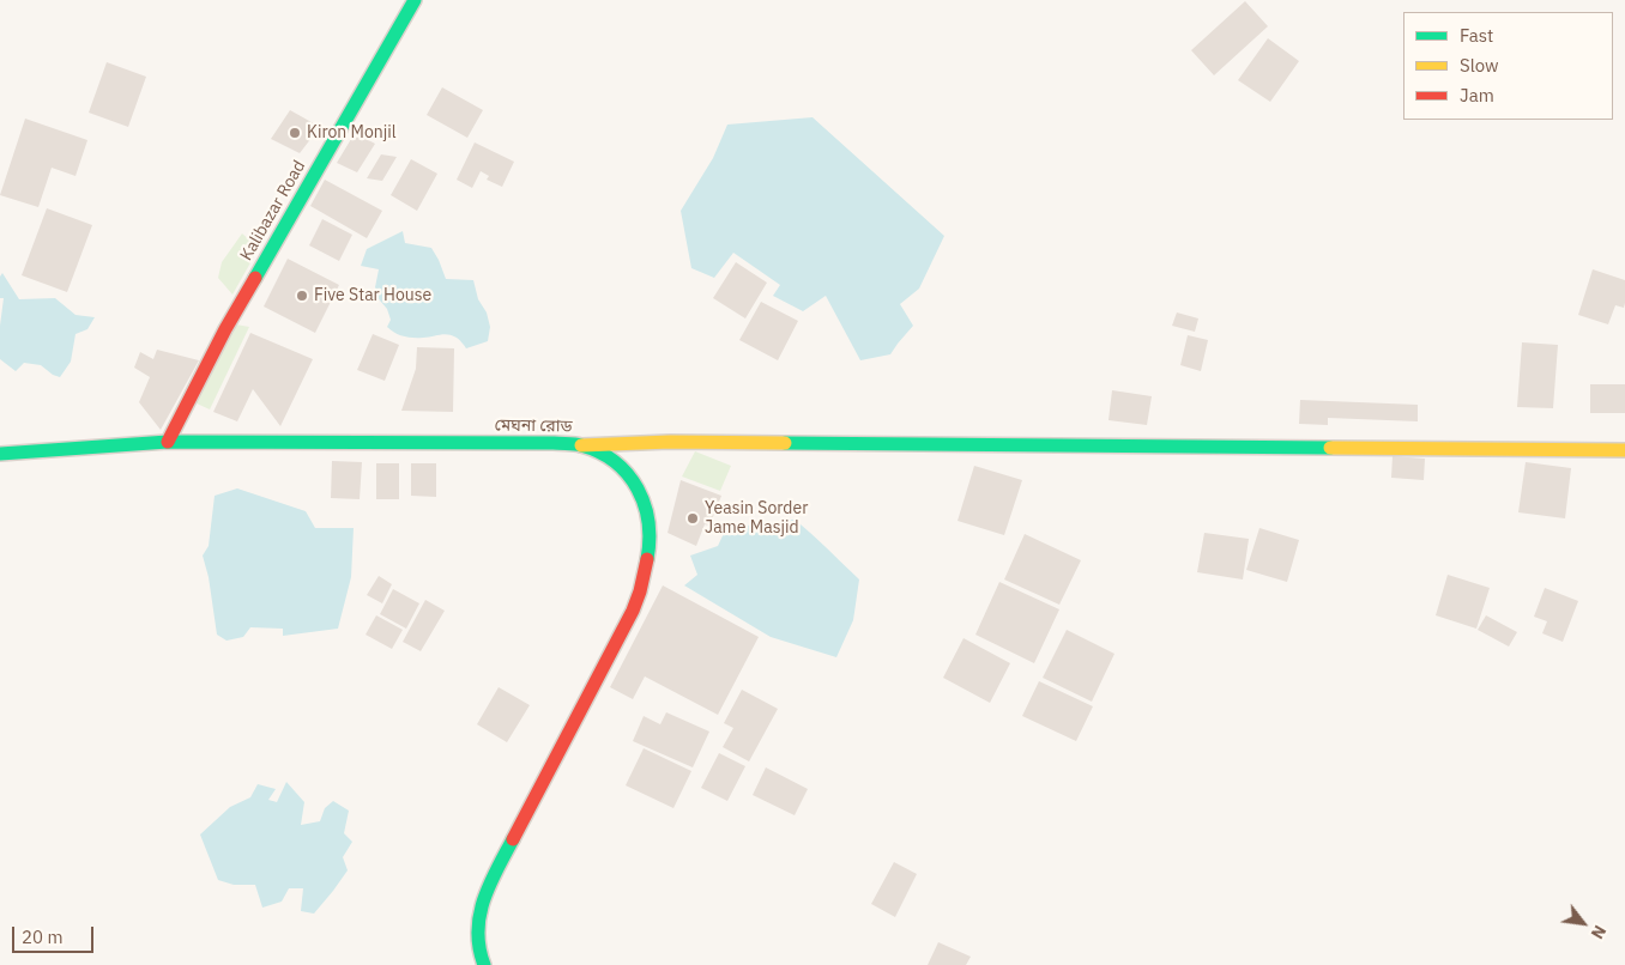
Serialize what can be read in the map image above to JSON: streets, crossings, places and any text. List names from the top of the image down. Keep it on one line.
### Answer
{"streets":{"street":["Kalibazar Road","মেঘনা রোড"]},"crossings":[["Kalibazar Road","মেঘনা রোড"]],"places":["Kiron Monjil","Five Star House","Yeasin Sorder Jame Masjid"],"legend":["Fast","Slow","Jam"],"scale_bar":"20 m","north":"bottom right"}
